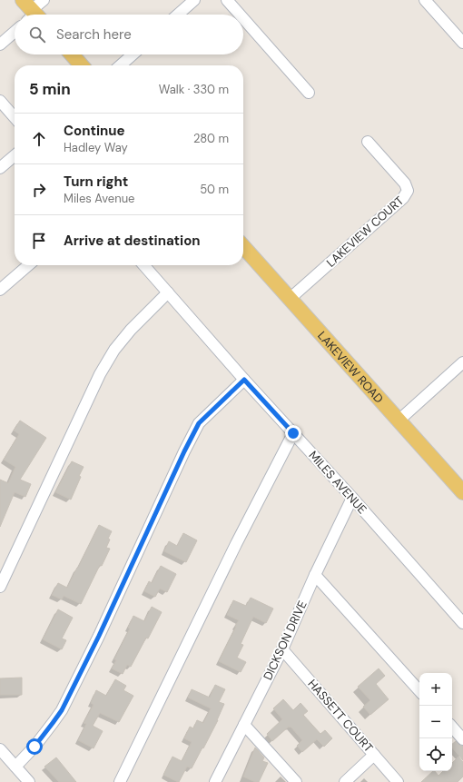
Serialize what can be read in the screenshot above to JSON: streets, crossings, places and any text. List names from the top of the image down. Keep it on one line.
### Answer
{"streets":{"main road":["LAKEVIEW ROAD"],"street":["LAKEVIEW COURT","MILES AVENUE","DICKSON DRIVE","HASSETT COURT"]},"crossings":[["LAKEVIEW COURT","LAKEVIEW ROAD"],["MILES AVENUE","DICKSON DRIVE"],["DICKSON DRIVE","HASSETT COURT"]],"page":{"search":"Search here","heading":["5 min","Walk · 330 m"],"list":[["Continue","Hadley Way","280 m"],["Turn right","Miles Avenue","50 m"],"Arrive at destination"],"map_buttons":["+","−"]}}
